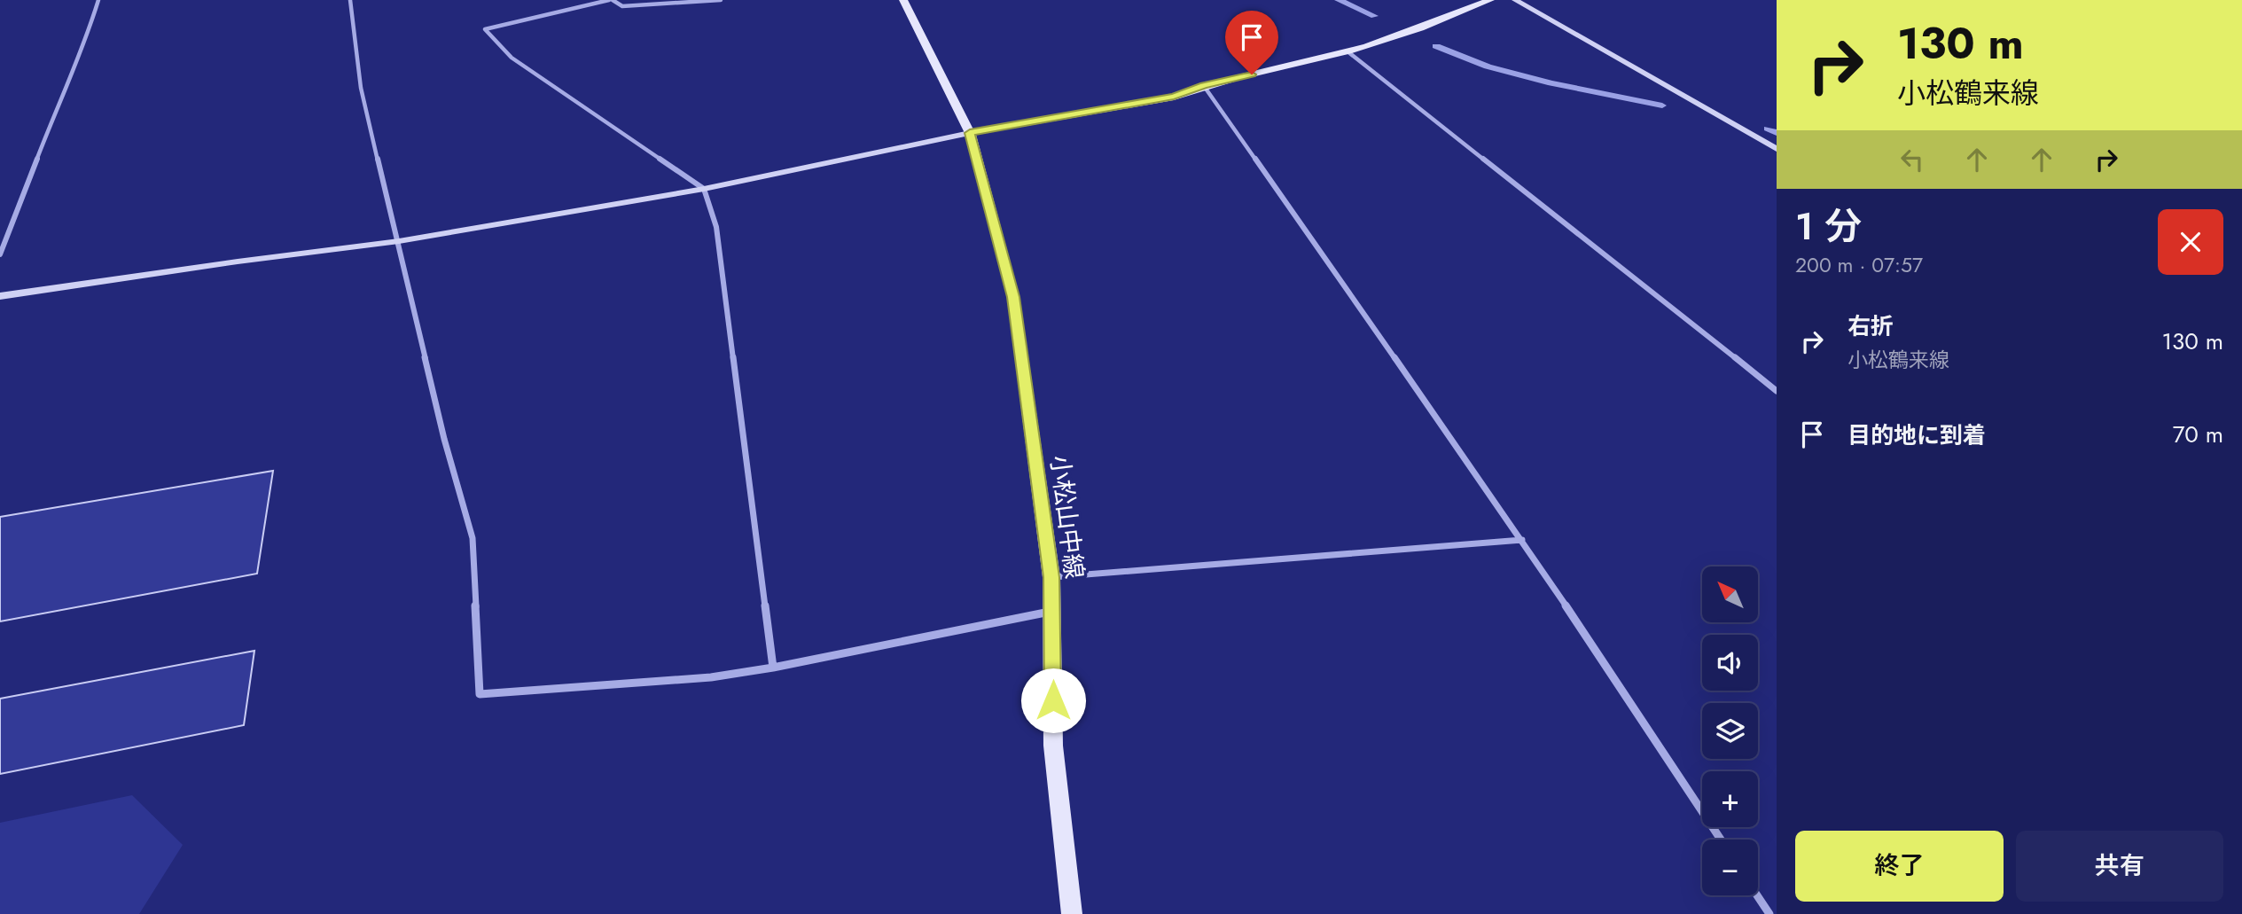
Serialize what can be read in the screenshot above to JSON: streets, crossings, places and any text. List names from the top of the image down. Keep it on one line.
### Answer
{"streets":{"main road":["小松山中線"]},"north":"top left","page":{"turn":["130 m","小松鶴来線"],"heading":["1 分","200 m · 07:57"],"list":[{"name":"右折","note":"小松鶴来線","value":"130 m"},{"name":"目的地に到着","value":"70 m"}],"map_buttons":["+","−"],"buttons":["終了","共有"]}}
